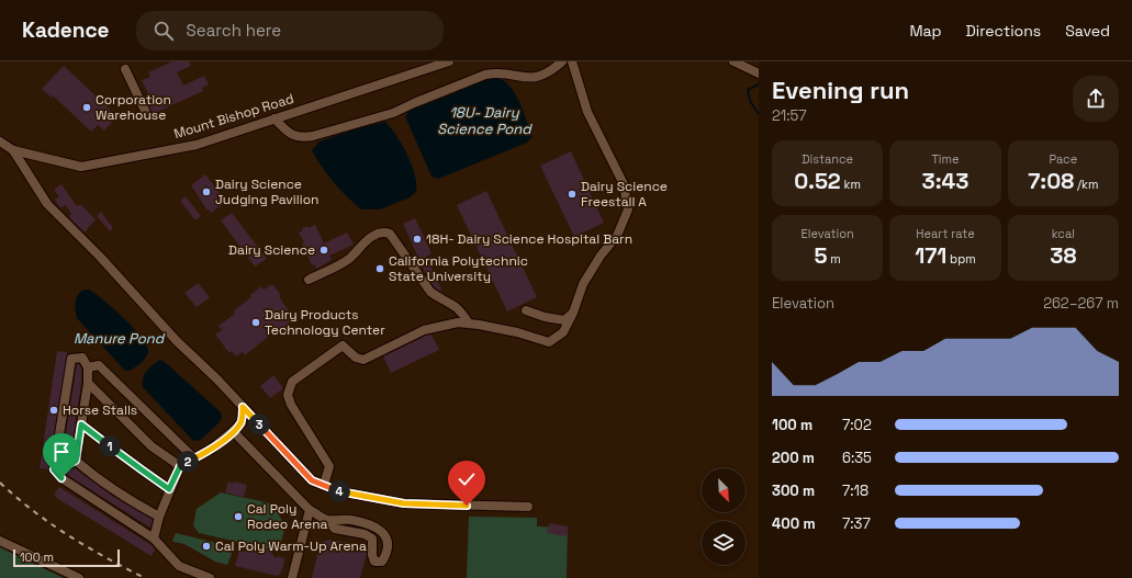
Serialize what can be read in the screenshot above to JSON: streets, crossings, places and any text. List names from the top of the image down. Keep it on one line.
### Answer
{"streets":{"street":["Mount Bishop Road"]},"water":["18U- Dairy Science Pond","Manure Pond"],"places":["Corporation Warehouse","Dairy Science Judging Pavilion","Dairy Science Freestall A","18H- Dairy Science Hospital Barn","Dairy Science","California Polytechnic State University","Dairy Products Technology Center","Horse Stalls","Cal Poly Rodeo Arena","Cal Poly Warm-Up Arena"],"scale_bar":"100 m","north":"bottom right","page":{"header":"Kadence","search":"Search here","nav":["Map","Directions","Saved"],"heading":["Evening run","21:57"],"stats":[["Distance","0.52 km"],["Time","3:43"],["Pace","7:08 /km"],["Elevation","5 m"],["Heart rate","171 bpm"],["kcal","38"]],"chart":["Elevation","262–267 m"],"list":[{"name":"100 m","note":"7:02"},{"name":"200 m","note":"6:35"},{"name":"300 m","note":"7:18"},{"name":"400 m","note":"7:37"}],"pins":["3","1","2","4"],"scale":"100 m"}}
